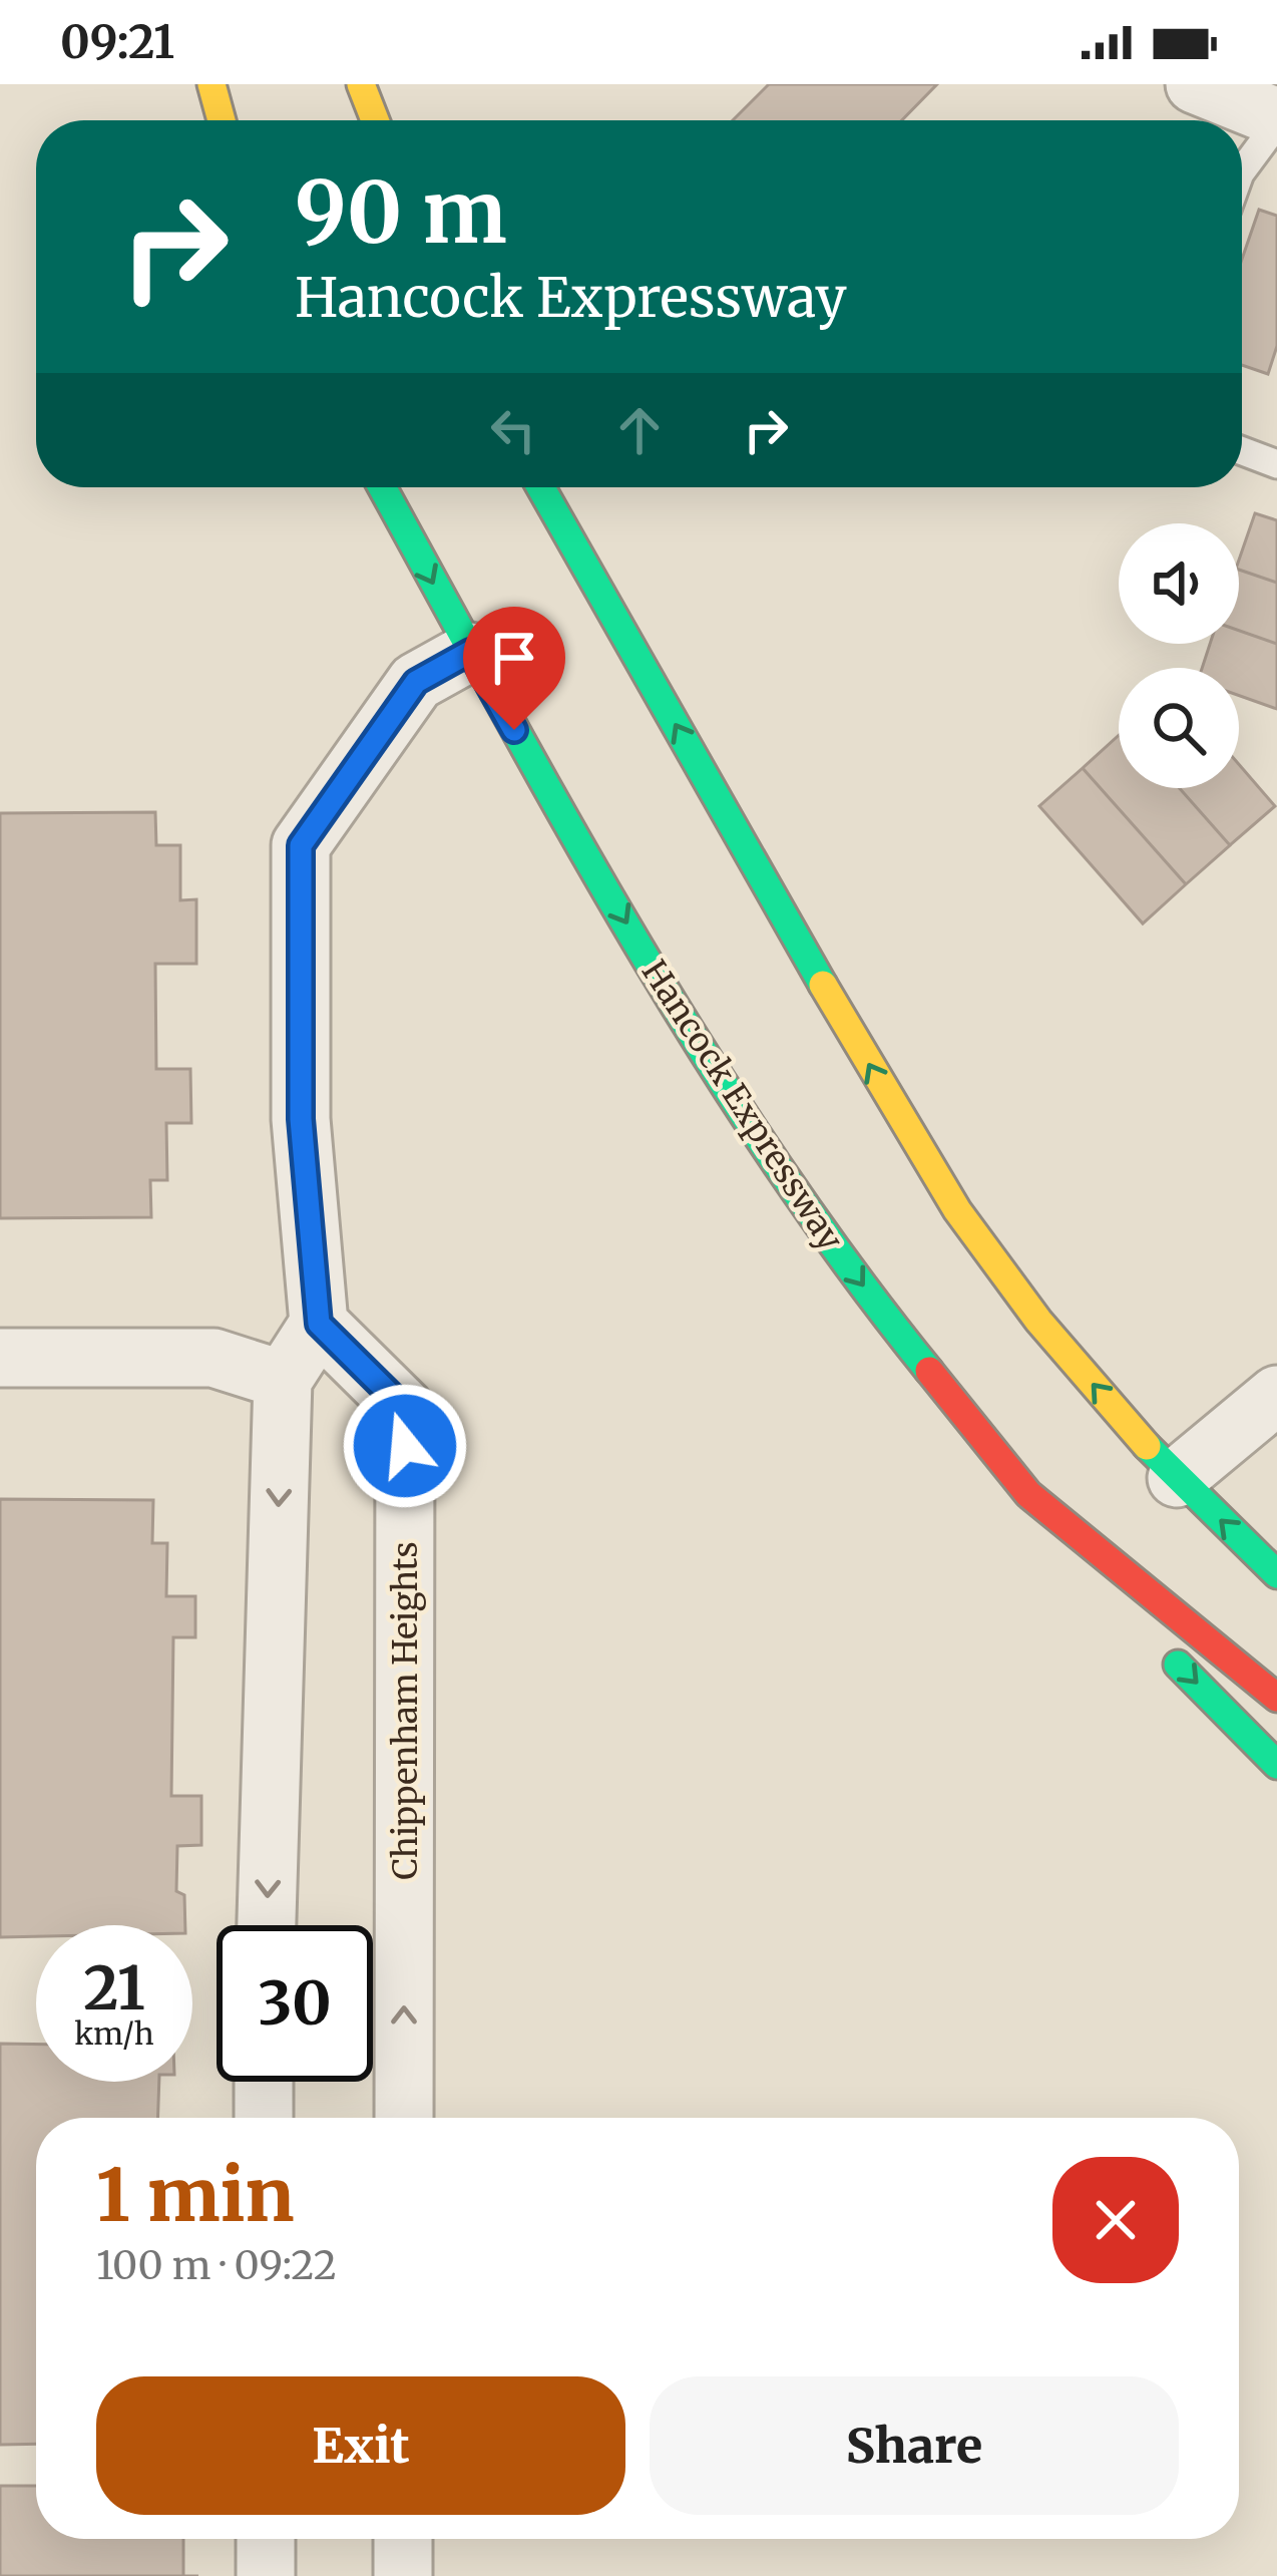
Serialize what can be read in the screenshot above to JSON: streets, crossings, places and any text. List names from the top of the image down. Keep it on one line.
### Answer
{"streets":{"main road":["Hancock Expressway"],"street":["Chippenham Heights"]},"page":{"status":"09:21","turn":["90 m","Hancock Expressway"],"speed":"21 km/h","limit":"30","heading":["1 min","100 m · 09:22"],"buttons":["Exit","Share"]}}
